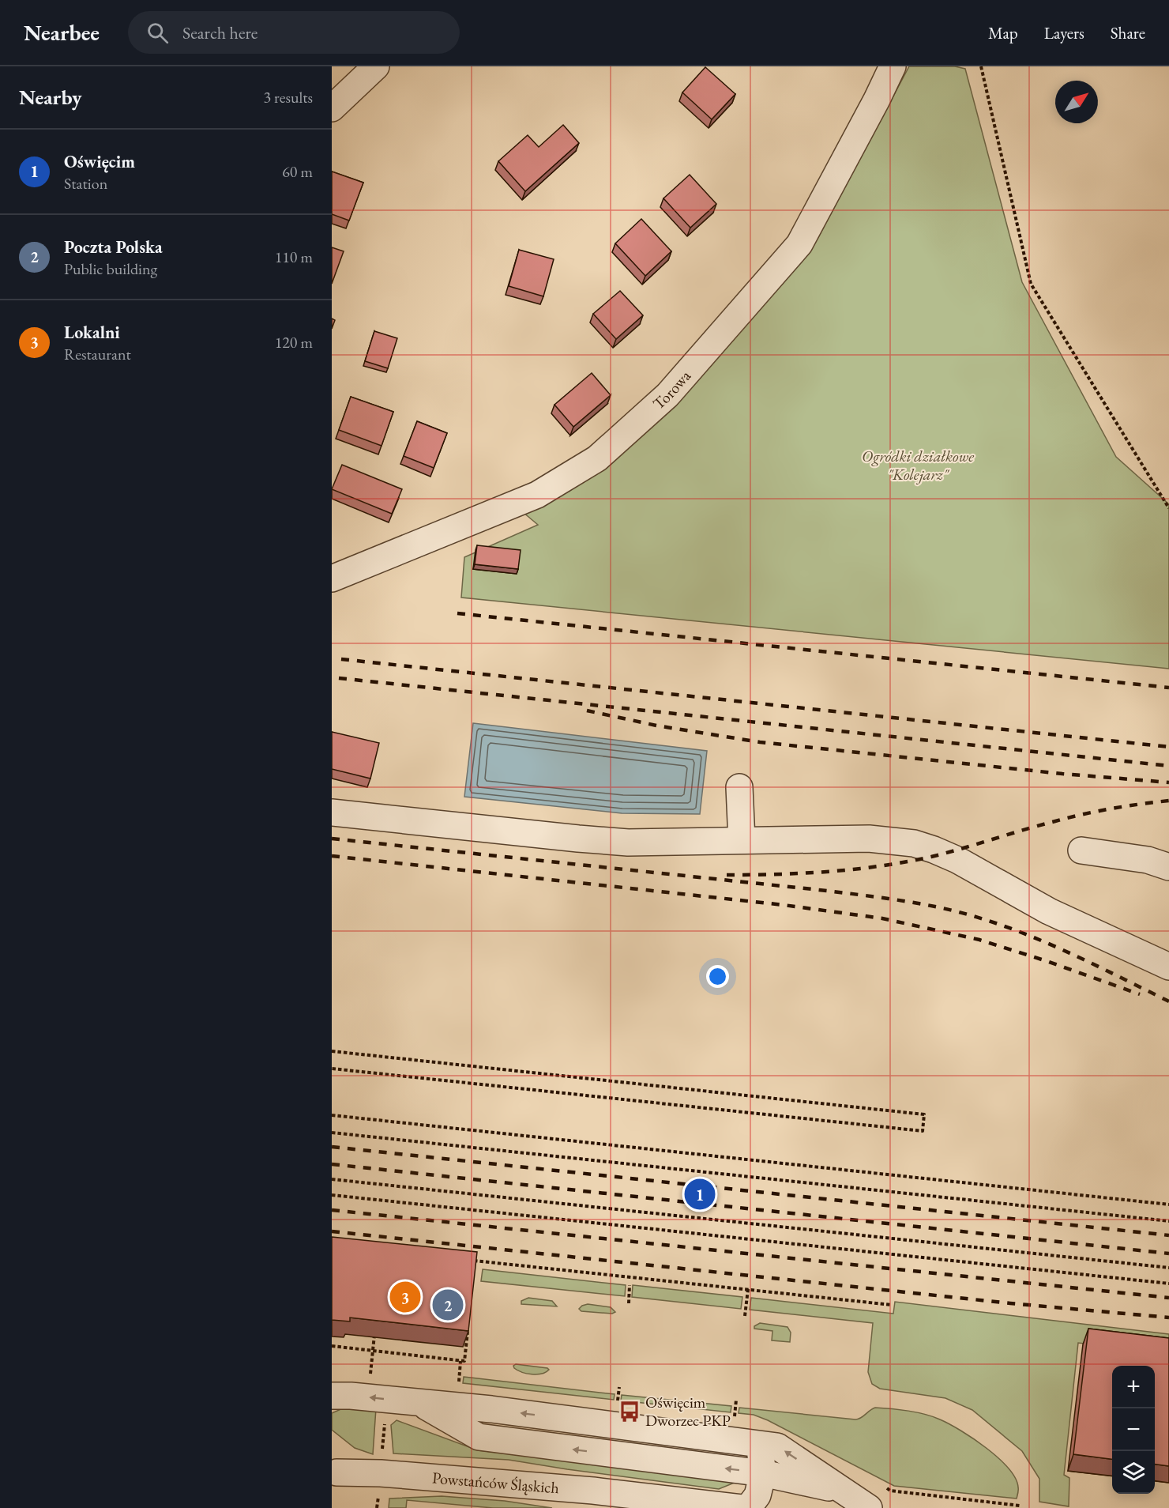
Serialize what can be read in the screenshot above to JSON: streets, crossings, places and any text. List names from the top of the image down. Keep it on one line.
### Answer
{"streets":{"street":["Torowa","Powstańców Śląskich"]},"parks":["Ogródki działkowe \"Kolejarz\""],"places":{"bus stop":["Oświęcim Dworzec PKP"]},"north":"top right","page":{"header":"Nearbee","search":"Search here","nav":["Map","Layers","Share"],"heading":["Nearby","3 results"],"list":[{"mark":"1","name":"Oświęcim","note":"Station","value":"60 m"},{"mark":"2","name":"Poczta Polska","note":"Public building","value":"110 m"},{"mark":"3","name":"Lokalni","note":"Restaurant","value":"120 m"}],"pins":["1","3","2"],"map_buttons":["+","−"]}}
